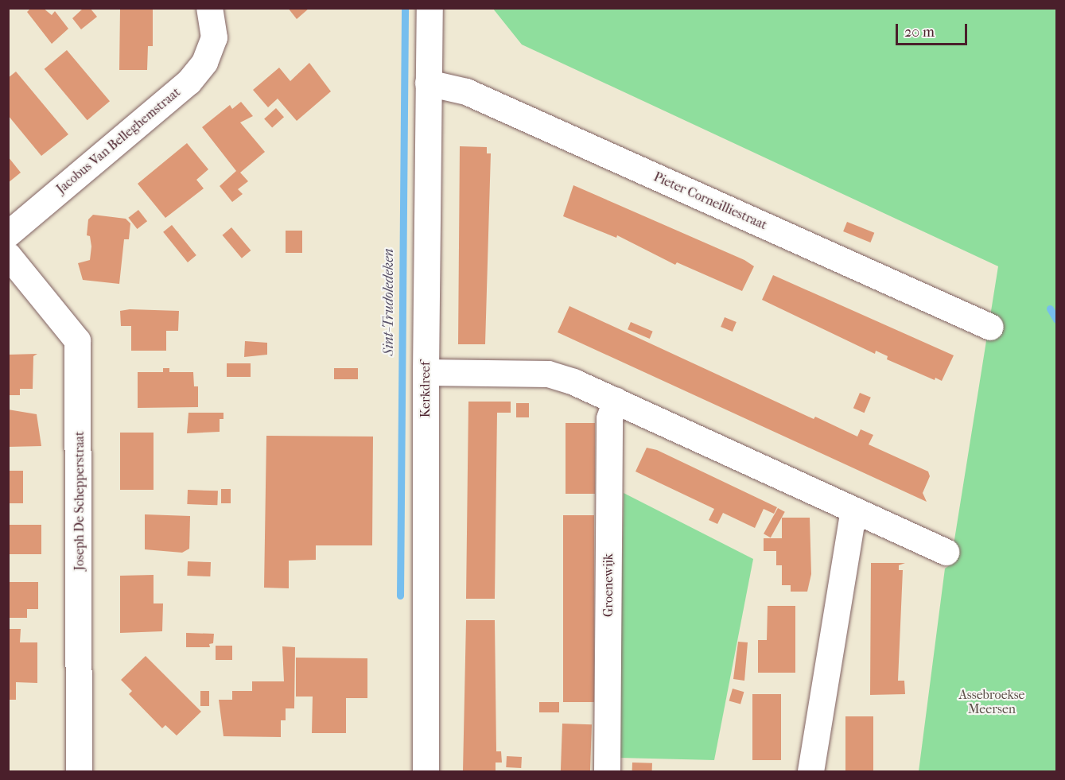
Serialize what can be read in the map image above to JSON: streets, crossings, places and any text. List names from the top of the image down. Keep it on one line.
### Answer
{"streets":{"street":["Jacobus Van Belleghemstraat","Pieter Corneilliestraat","Kerkdreef","Joseph De Schepperstraat","Groenewijk"]},"crossings":[["Pieter Corneilliestraat","Kerkdreef"]],"water":["Sint-Trudoledeken"],"parks":["Assebroekse Meersen"],"scale_bar":"20 m"}
